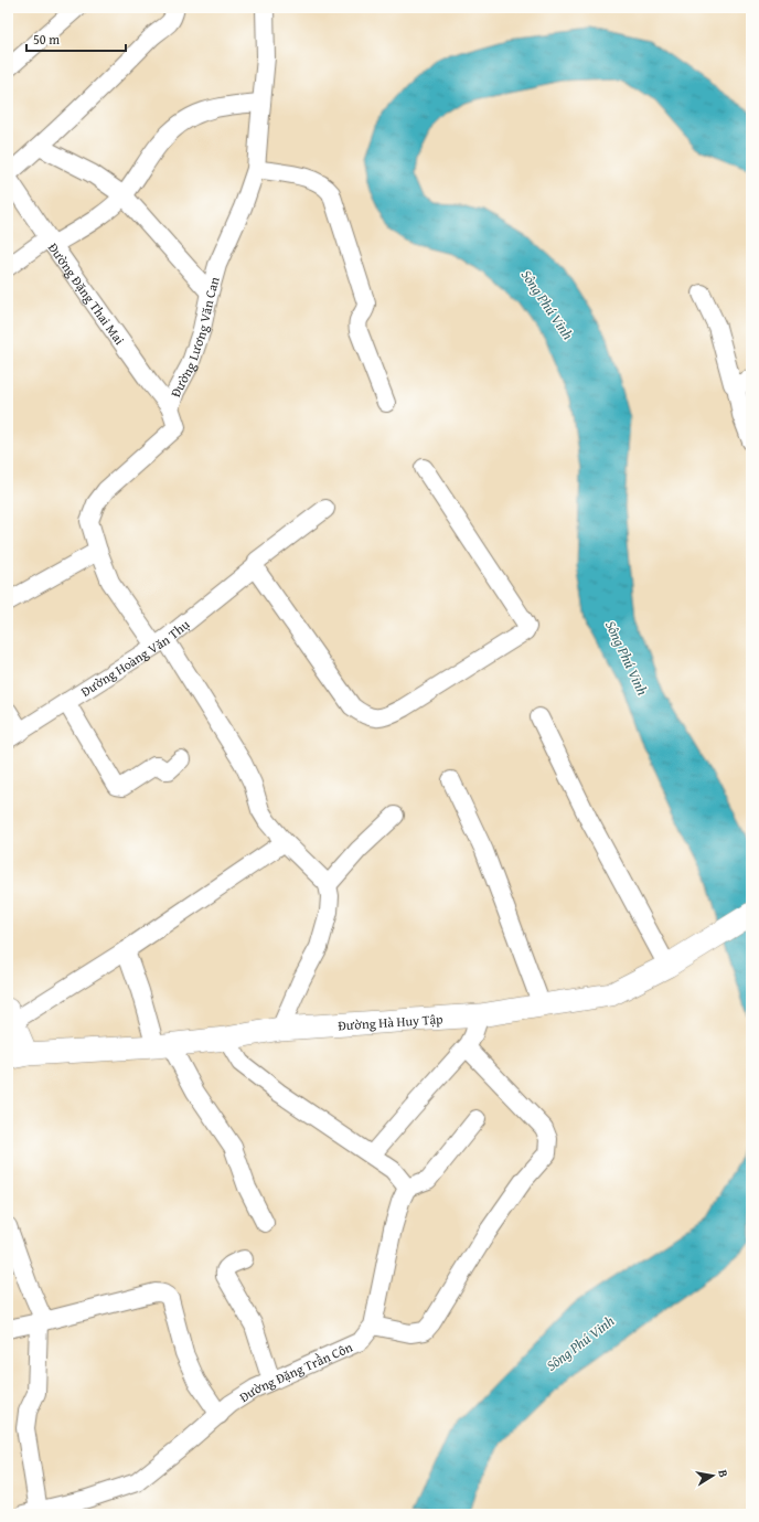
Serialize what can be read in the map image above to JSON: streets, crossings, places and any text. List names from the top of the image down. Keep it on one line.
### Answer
{"streets":{"main road":["Đường Hà Huy Tập"],"street":["Đường Đặng Thai Mai","Đường Lương Văn Can","Đường Hoàng Văn Thụ","Đường Đặng Trần Côn"]},"crossings":[["Đường Đặng Thai Mai","Đường Lương Văn Can"],["Đường Lương Văn Can","Đường Hoàng Văn Thụ"]],"water":["Sông Phú Vinh"],"scale_bar":"50 m","north":"right"}
